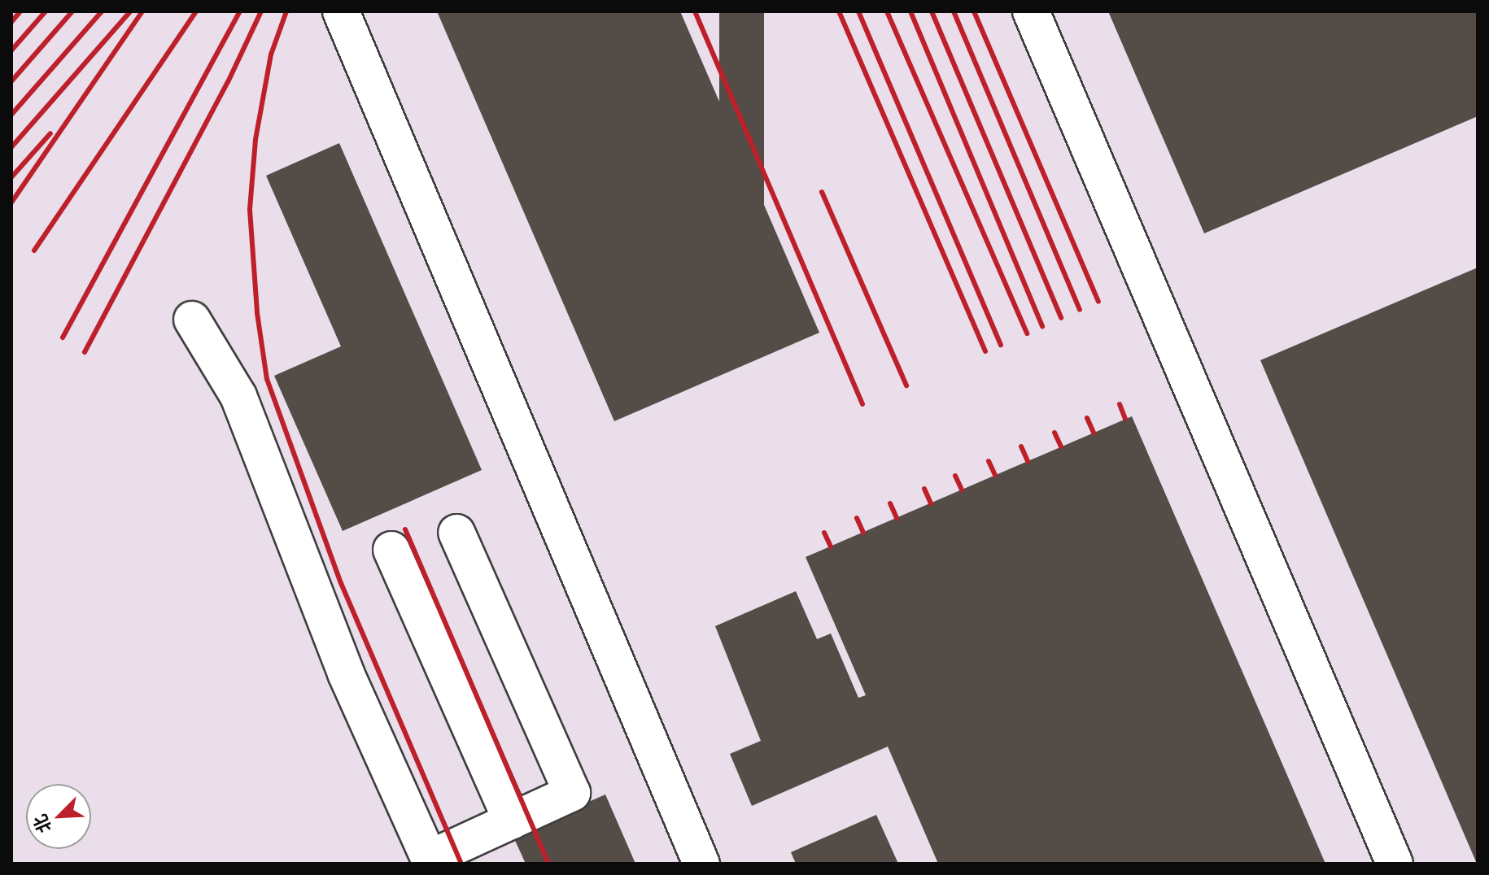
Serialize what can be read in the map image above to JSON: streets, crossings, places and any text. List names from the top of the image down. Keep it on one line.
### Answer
{"north":"bottom left"}
